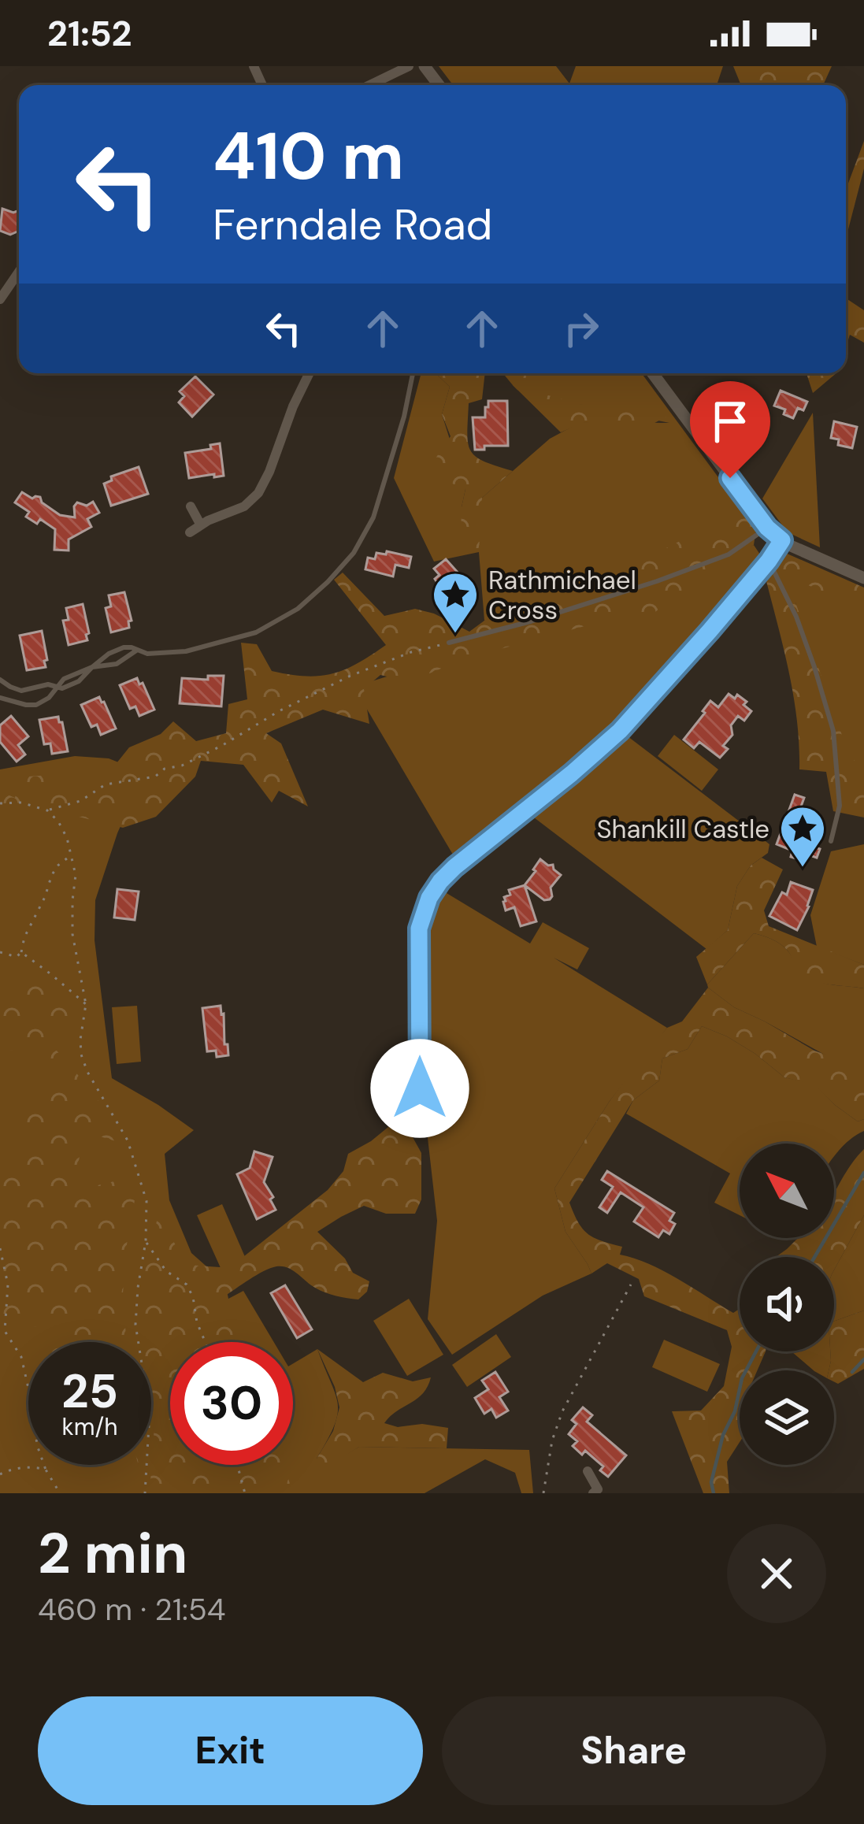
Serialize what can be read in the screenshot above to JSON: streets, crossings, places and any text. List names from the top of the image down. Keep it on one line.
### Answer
{"places":{"place":["Rathmichael Cross","Shankill Castle"]},"north":"top left","page":{"status":"21:52","turn":["410 m","Ferndale Road"],"speed":"25 km/h","limit":"30","heading":["2 min","460 m · 21:54"],"buttons":["Exit","Share"]}}
